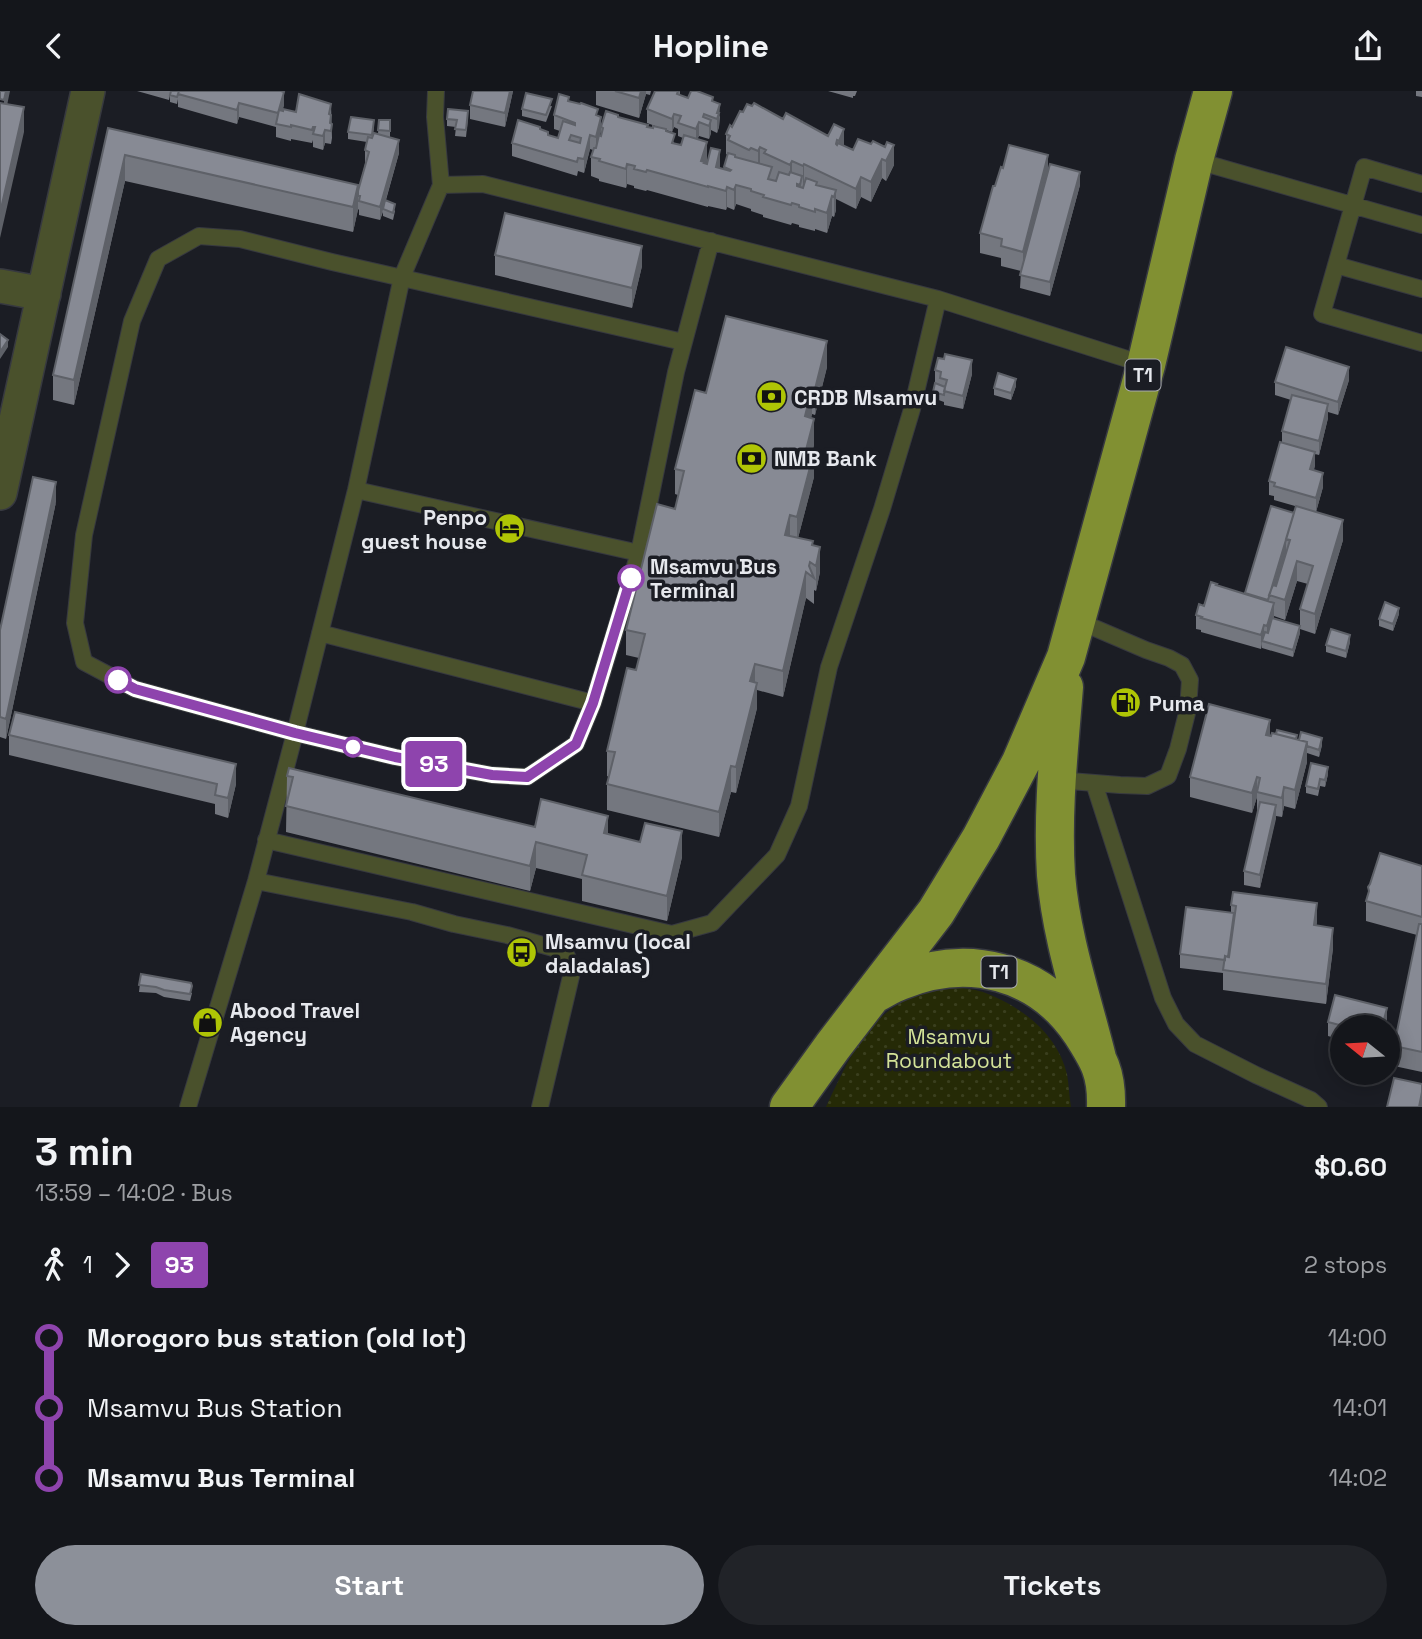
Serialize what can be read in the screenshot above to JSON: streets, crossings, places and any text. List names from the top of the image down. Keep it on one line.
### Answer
{"streets":{"highway":["T1"]},"parks":["Msamvu Roundabout"],"places":{"bank":["CRDB Msamvu","NMB Bank"],"hotel":["Penpo guest house"],"other":["Msamvu Bus Terminal"],"fuel station":["Puma"],"bus stop":["Msamvu (local daladalas)"],"shop":["Abood Travel Agency"]},"lines":["bus line 93"],"north":"left","page":{"header":"Hopline","on_map":"93","heading":["3 min","13:59 – 14:02 · Bus","$0.60"],"legs":["1","93","2 stops"],"list":[{"name":"Morogoro bus station (old lot)","value":"14:00"},{"name":"Msamvu Bus Station","value":"14:01"},{"name":"Msamvu Bus Terminal","value":"14:02"}],"buttons":["Start","Tickets"]}}
